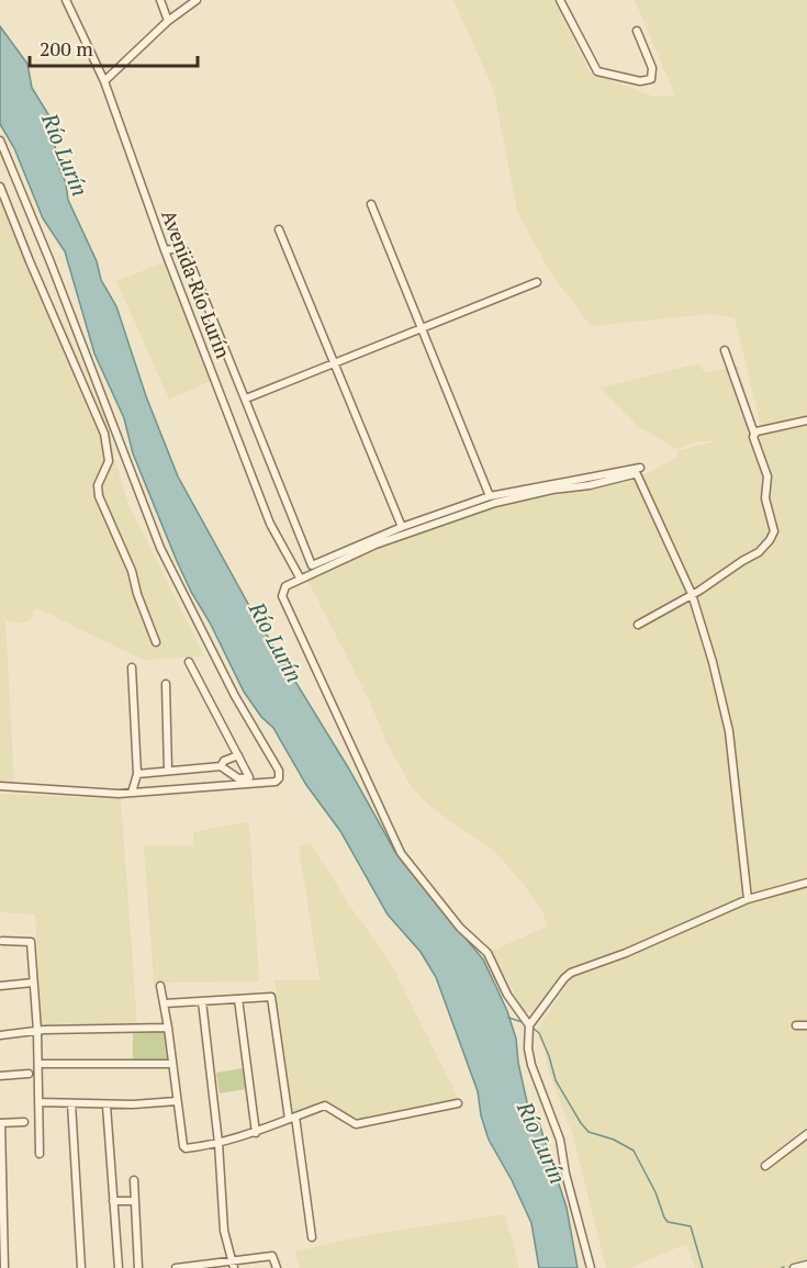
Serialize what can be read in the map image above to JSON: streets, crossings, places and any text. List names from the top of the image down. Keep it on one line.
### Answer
{"streets":{"street":["Avenida Río Lurín"]},"water":["Río Lurín"],"scale_bar":"200 m"}
